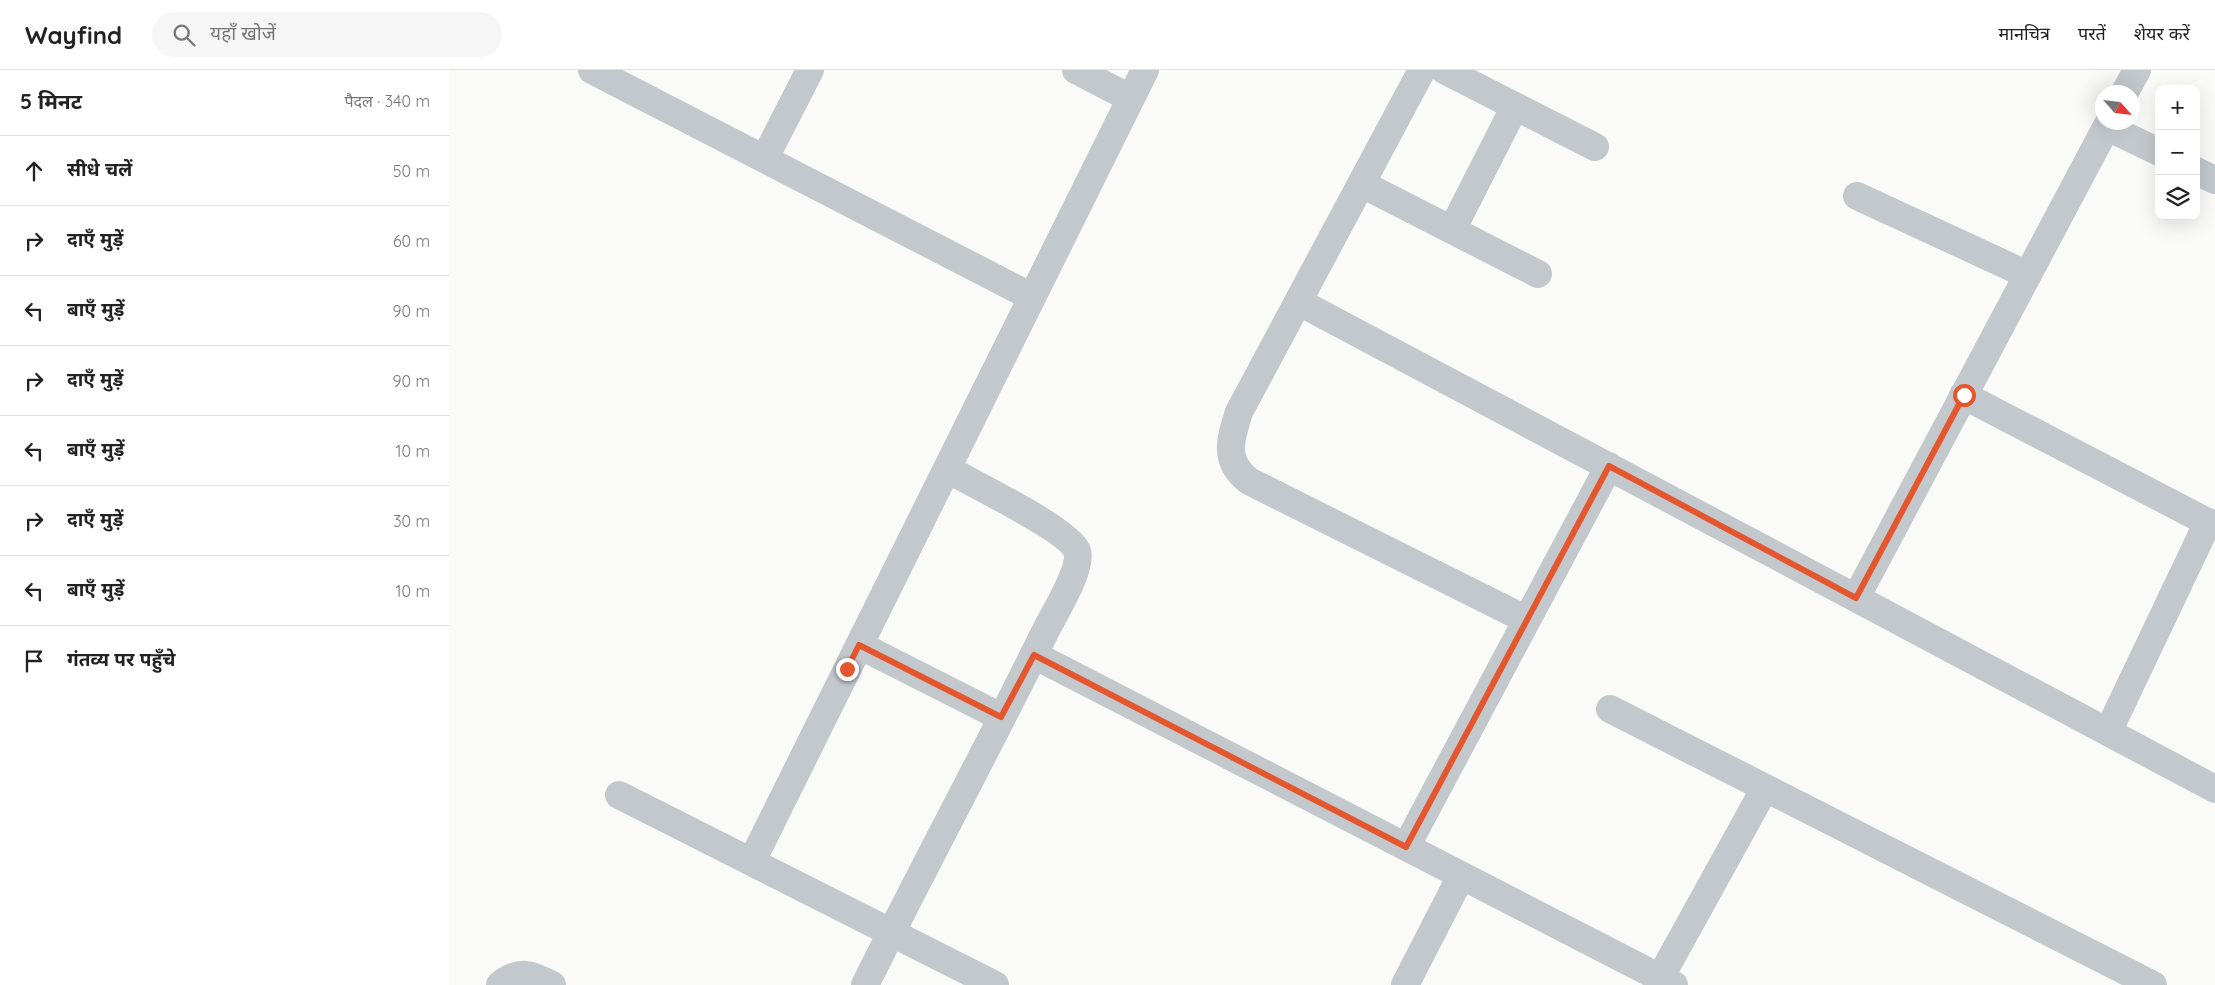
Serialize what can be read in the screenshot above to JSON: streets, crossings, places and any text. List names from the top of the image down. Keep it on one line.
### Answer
{"north":"bottom right","page":{"header":"Wayfind","search":"यहाँ खोजें","nav":["मानचित्र","परतें","शेयर करें"],"heading":["5 मिनट","पैदल · 340 m"],"map_buttons":["+","−"],"list":[["सीधे चलें","50 m"],["दाएँ मुड़ें","60 m"],["बाएँ मुड़ें","90 m"],["दाएँ मुड़ें","90 m"],["बाएँ मुड़ें","10 m"],["दाएँ मुड़ें","30 m"],["बाएँ मुड़ें","10 m"],"गंतव्य पर पहुँचे"]}}
